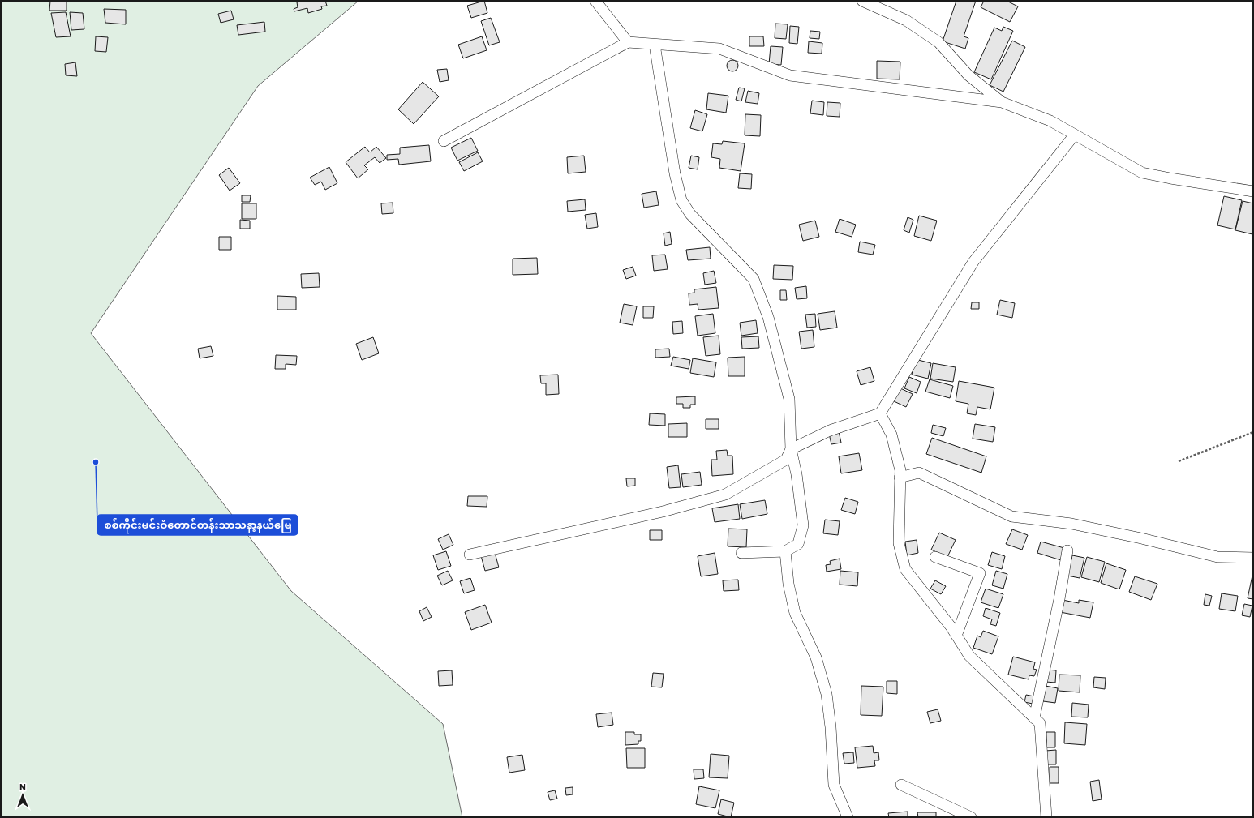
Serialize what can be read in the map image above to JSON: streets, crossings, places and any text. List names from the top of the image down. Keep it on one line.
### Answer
{"places":["စစ်ကိုင်းမင်းဝံတောင်တန်းသာသနာ့နယ်မြေ"],"north":"top"}
